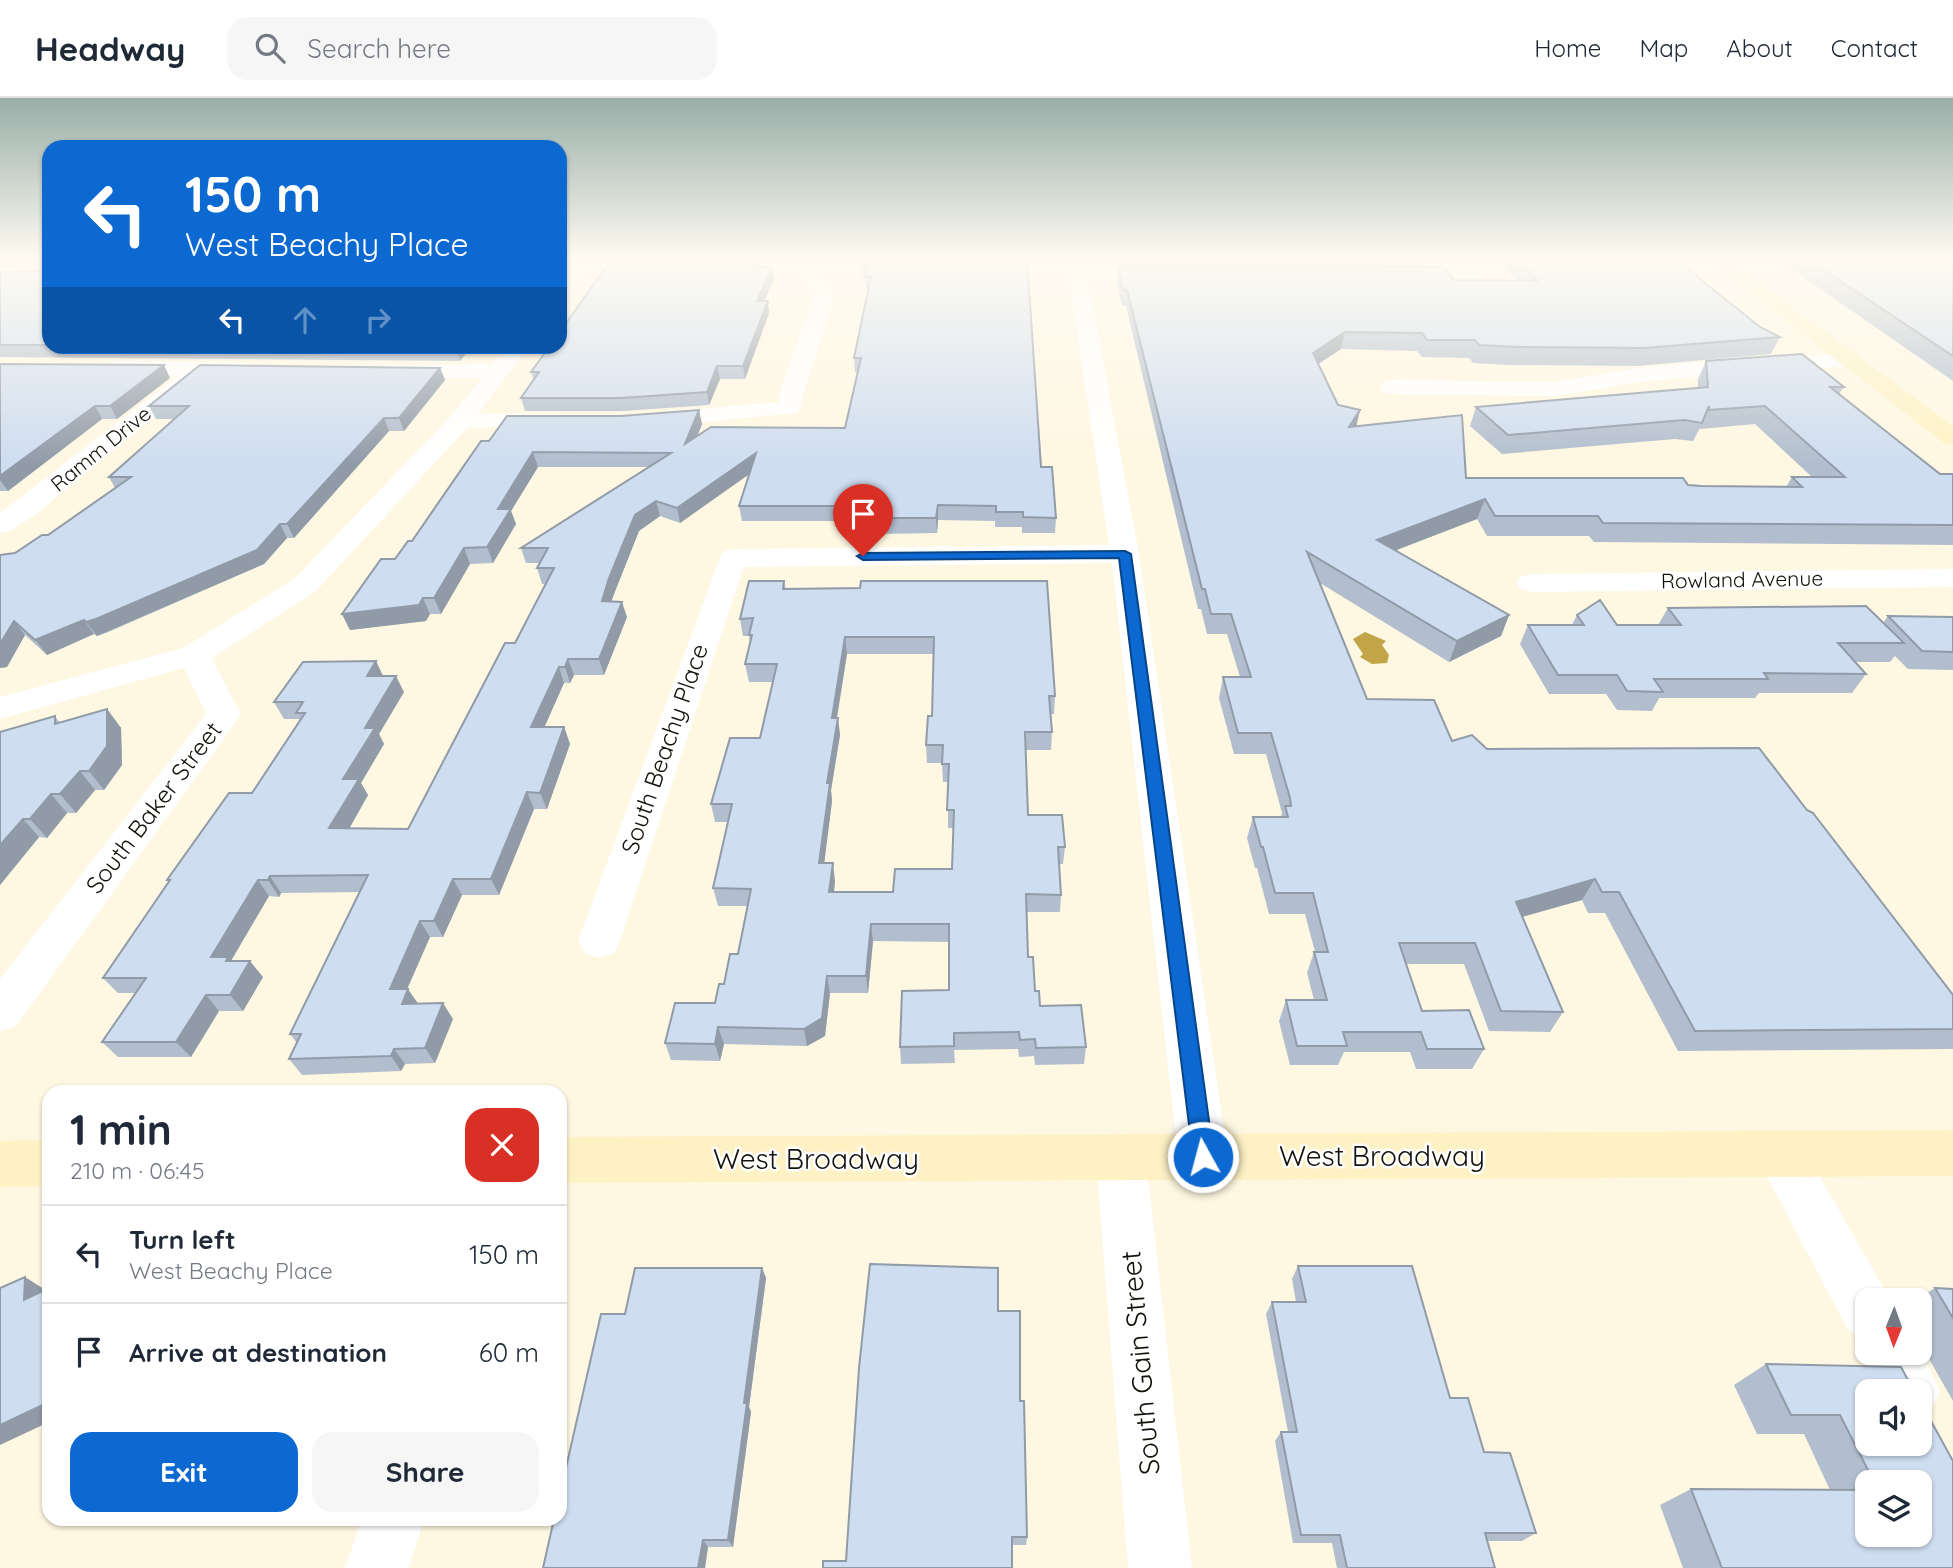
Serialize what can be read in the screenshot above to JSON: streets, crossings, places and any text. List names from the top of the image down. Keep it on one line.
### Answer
{"streets":{"main road":["West Broadway"],"street":["Ramm Drive","Rowland Avenue","South Beachy Place","South Baker Street","South Gain Street"]},"crossings":[["West Broadway","South Gain Street"]],"north":"bottom","page":{"header":"Headway","search":"Search here","nav":["Home","Map","About","Contact"],"turn":["150 m","West Beachy Place"],"heading":["1 min","210 m · 06:45"],"list":[{"name":"Turn left","note":"West Beachy Place","value":"150 m"},{"name":"Arrive at destination","value":"60 m"}],"buttons":["Exit","Share"]}}
